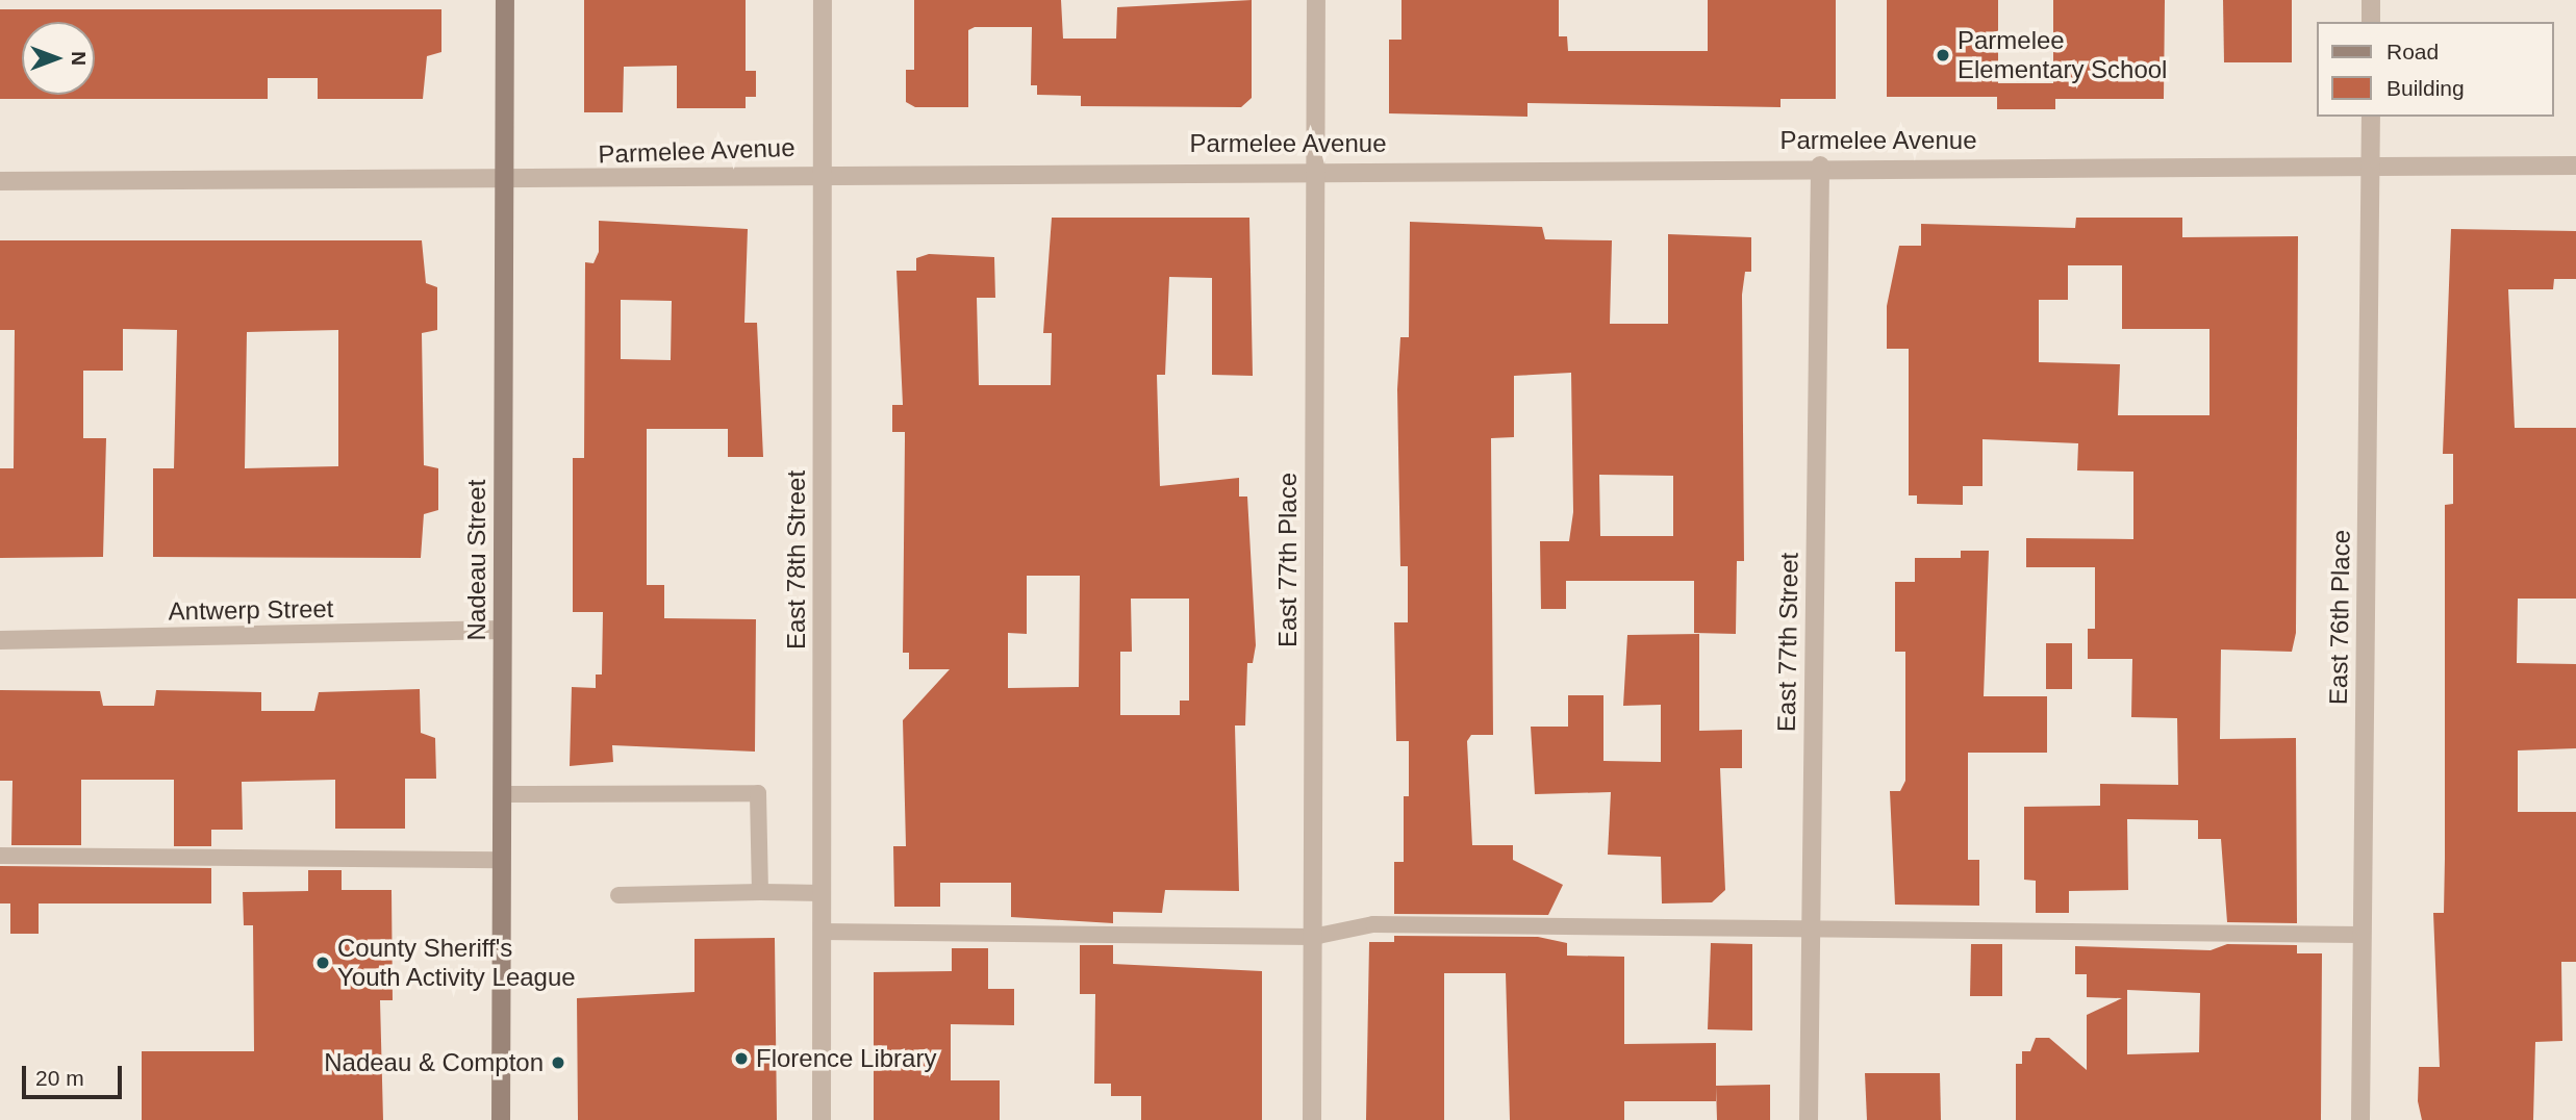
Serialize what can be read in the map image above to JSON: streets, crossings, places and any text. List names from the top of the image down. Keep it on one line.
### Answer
{"streets":{"main road":["Nadeau Street"],"street":["Parmelee Avenue","East 78th Street","East 77th Place","Antwerp Street","East 76th Place","East 77th Street"]},"crossings":[["Parmelee Avenue","Nadeau Street"],["Parmelee Avenue","East 78th Street"],["Parmelee Avenue","East 77th Place"],["Parmelee Avenue","East 76th Place"],["Parmelee Avenue","East 77th Street"],["Nadeau Street","Antwerp Street"]],"places":["Parmelee Elementary School","County Sheriff's Youth Activity League","Florence Library","Nadeau & Compton"],"legend":["Road","Building"],"scale_bar":"20 m","north":"right"}
